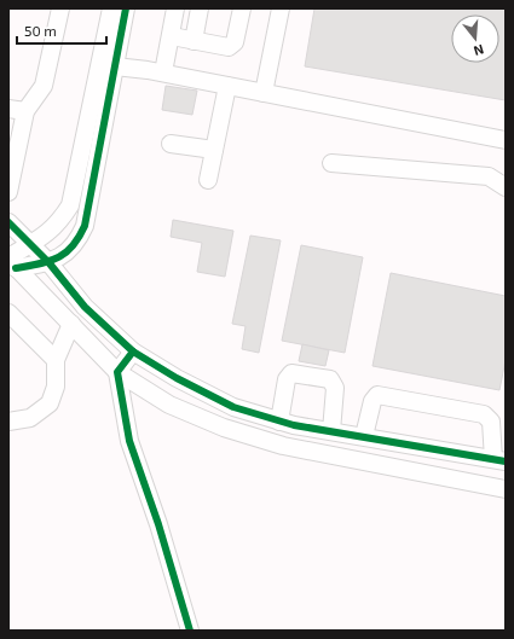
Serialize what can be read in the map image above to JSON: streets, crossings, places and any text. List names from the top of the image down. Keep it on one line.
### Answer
{"scale_bar":"50 m","north":"bottom"}
